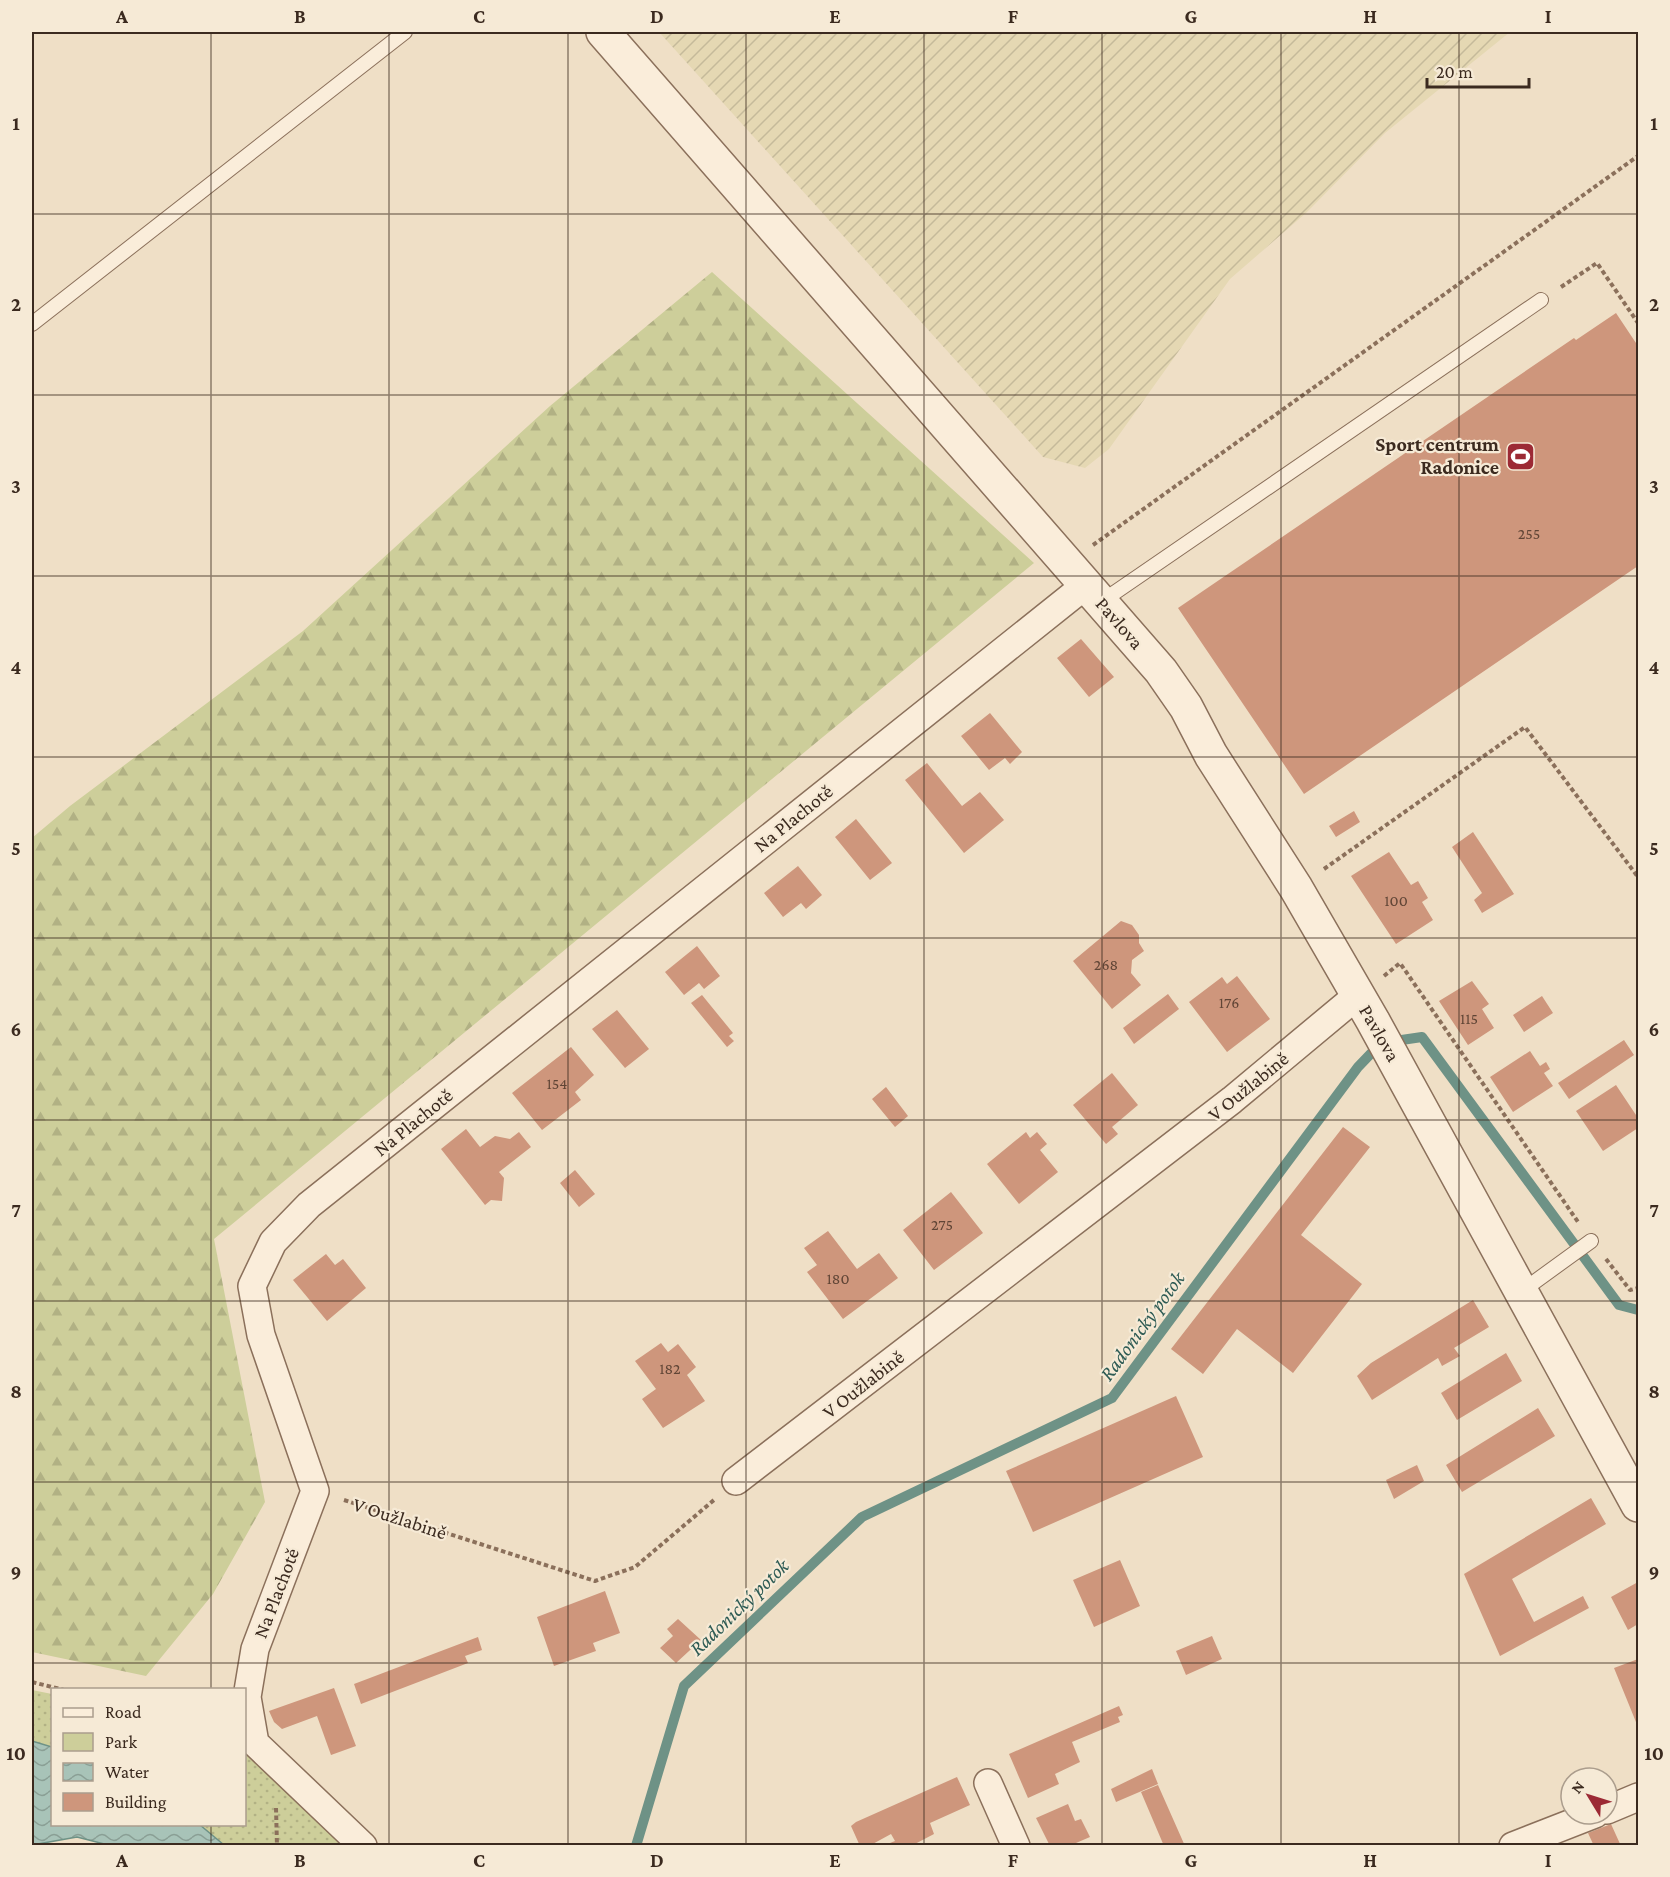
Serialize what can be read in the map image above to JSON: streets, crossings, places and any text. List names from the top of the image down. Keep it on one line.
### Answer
{"streets":{"street":["Pavlova","Na Plachotě","V Oužlabině"]},"crossings":[["Pavlova","Na Plachotě"],["Pavlova","V Oužlabině"],["Na Plachotě","V Oužlabině"]],"water":["Radonický potok"],"places":{"sports":["Sport centrum Radonice"]},"house_numbers":["255","100","268","176","115","154","275","180","182"],"legend":["Road","Park","Water","Building"],"scale_bar":"20 m","north":"top left","grid":{"columns":["A","B","C","D","E","F","G","H","I"],"rows":["1","2","3","4","5","6","7","8","9","10"]}}
